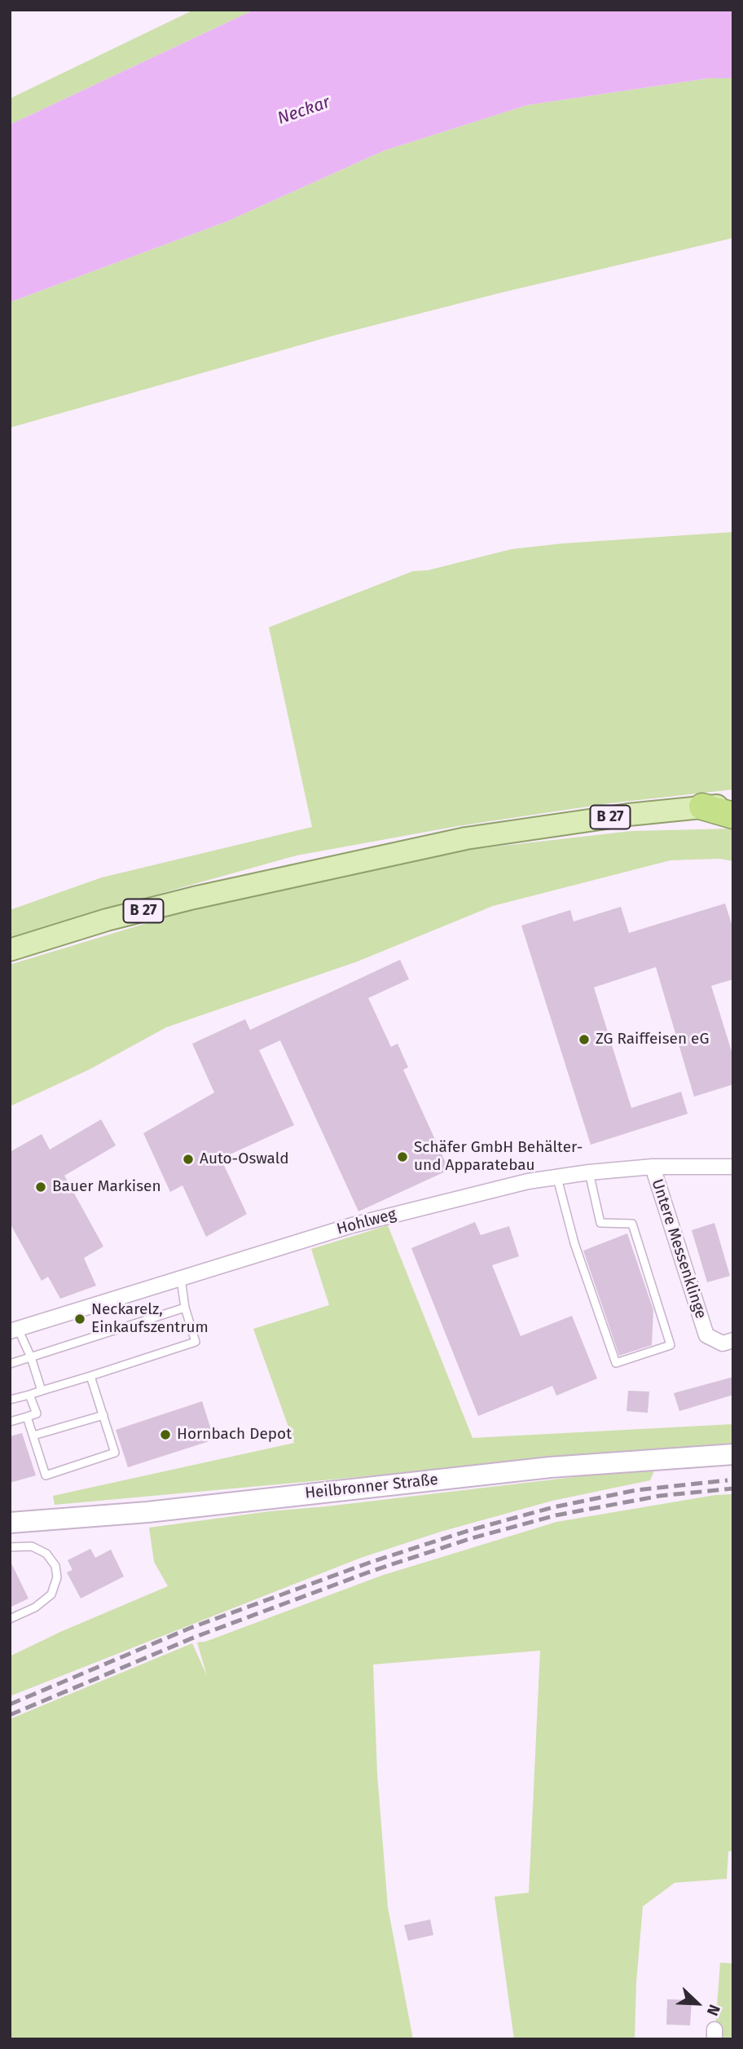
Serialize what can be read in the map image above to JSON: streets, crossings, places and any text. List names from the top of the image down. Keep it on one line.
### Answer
{"streets":{"main road":["B 27"],"street":["Hohlweg","Untere Messenklinge","Heilbronner Straße"]},"crossings":[["Hohlweg","Untere Messenklinge"]],"water":["Neckar"],"places":["ZG Raiffeisen eG","Schäfer GmbH Behälter- und Apparatebau","Auto-Oswald","Bauer Markisen","Neckarelz, Einkaufszentrum","Hornbach Depot"],"north":"bottom right"}
